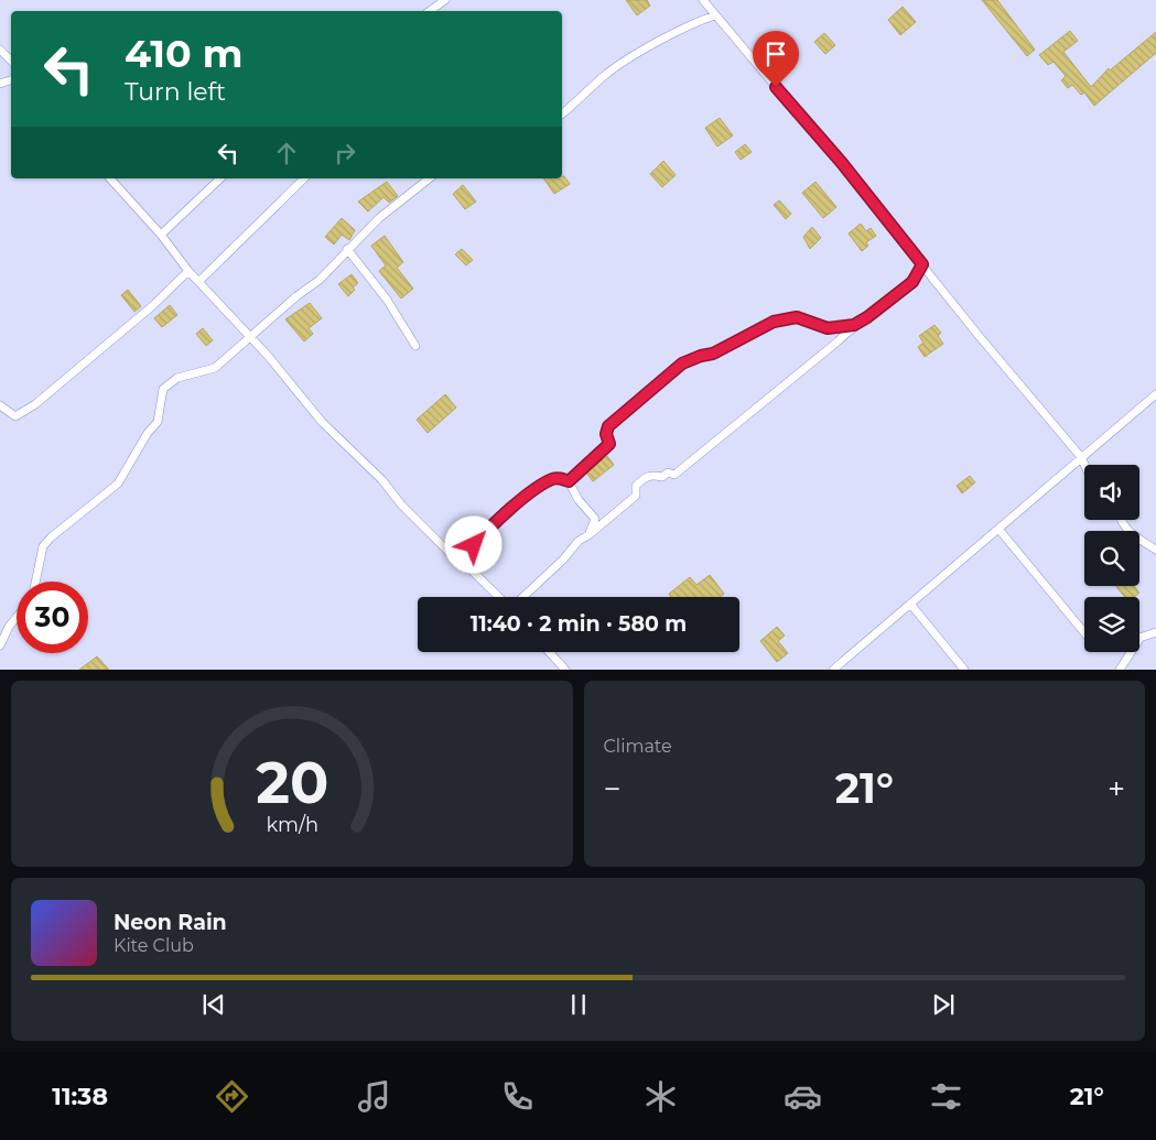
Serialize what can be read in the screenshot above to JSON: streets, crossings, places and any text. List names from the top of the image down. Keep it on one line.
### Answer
{"page":{"turn":["410 m","Turn left"],"limit":"30","trip":"11:40 · 2 min · 580 m","tile":"Climate","heat":["−","21°","+"],"song":["Neon Rain","Kite Club"],"tabs":["11:38","21°"],"gauge":["20","km/h"]}}
